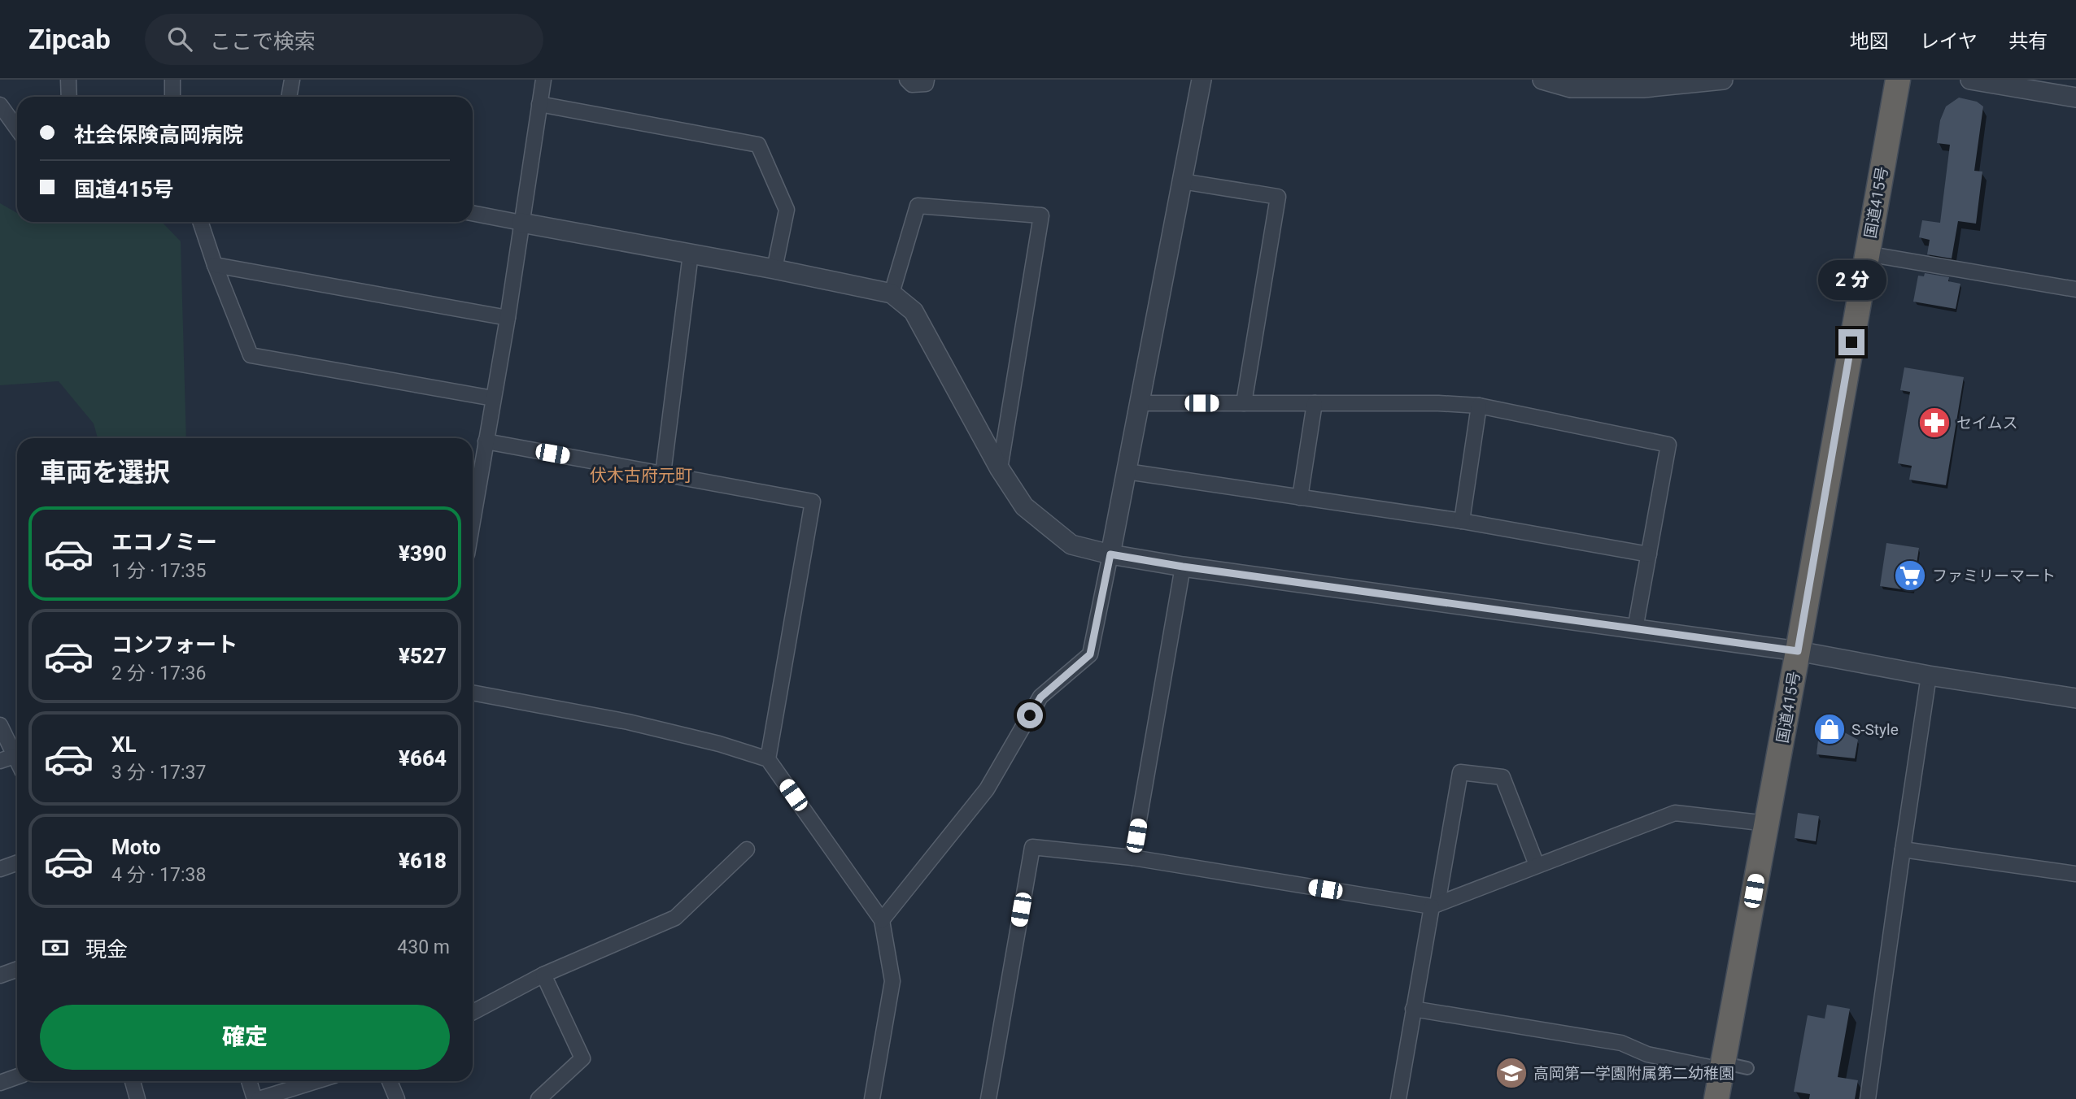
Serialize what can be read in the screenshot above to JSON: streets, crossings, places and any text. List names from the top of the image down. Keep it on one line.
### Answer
{"streets":{"highway":["国道415号"]},"districts":["伏木古府元町"],"places":{"pharmacy":["セイムス"],"supermarket":["ファミリーマート"],"shop":["S-Style"],"school or university":["高岡第一学園附属第二幼稚園"]},"page":{"header":"Zipcab","search":"ここで検索","nav":["地図","レイヤ","共有"],"banner":["社会保険高岡病院","国道415号"],"bubble":"2 分","heading":"車両を選択","list":[{"name":"エコノミー","note":"1 分 · 17:35","value":"¥390"},{"name":"コンフォート","note":"2 分 · 17:36","value":"¥527"},{"name":"XL","note":"3 分 · 17:37","value":"¥664"},{"name":"Moto","note":"4 分 · 17:38","value":"¥618"}],"pay":["現金","430 m"],"buttons":"確定"}}
